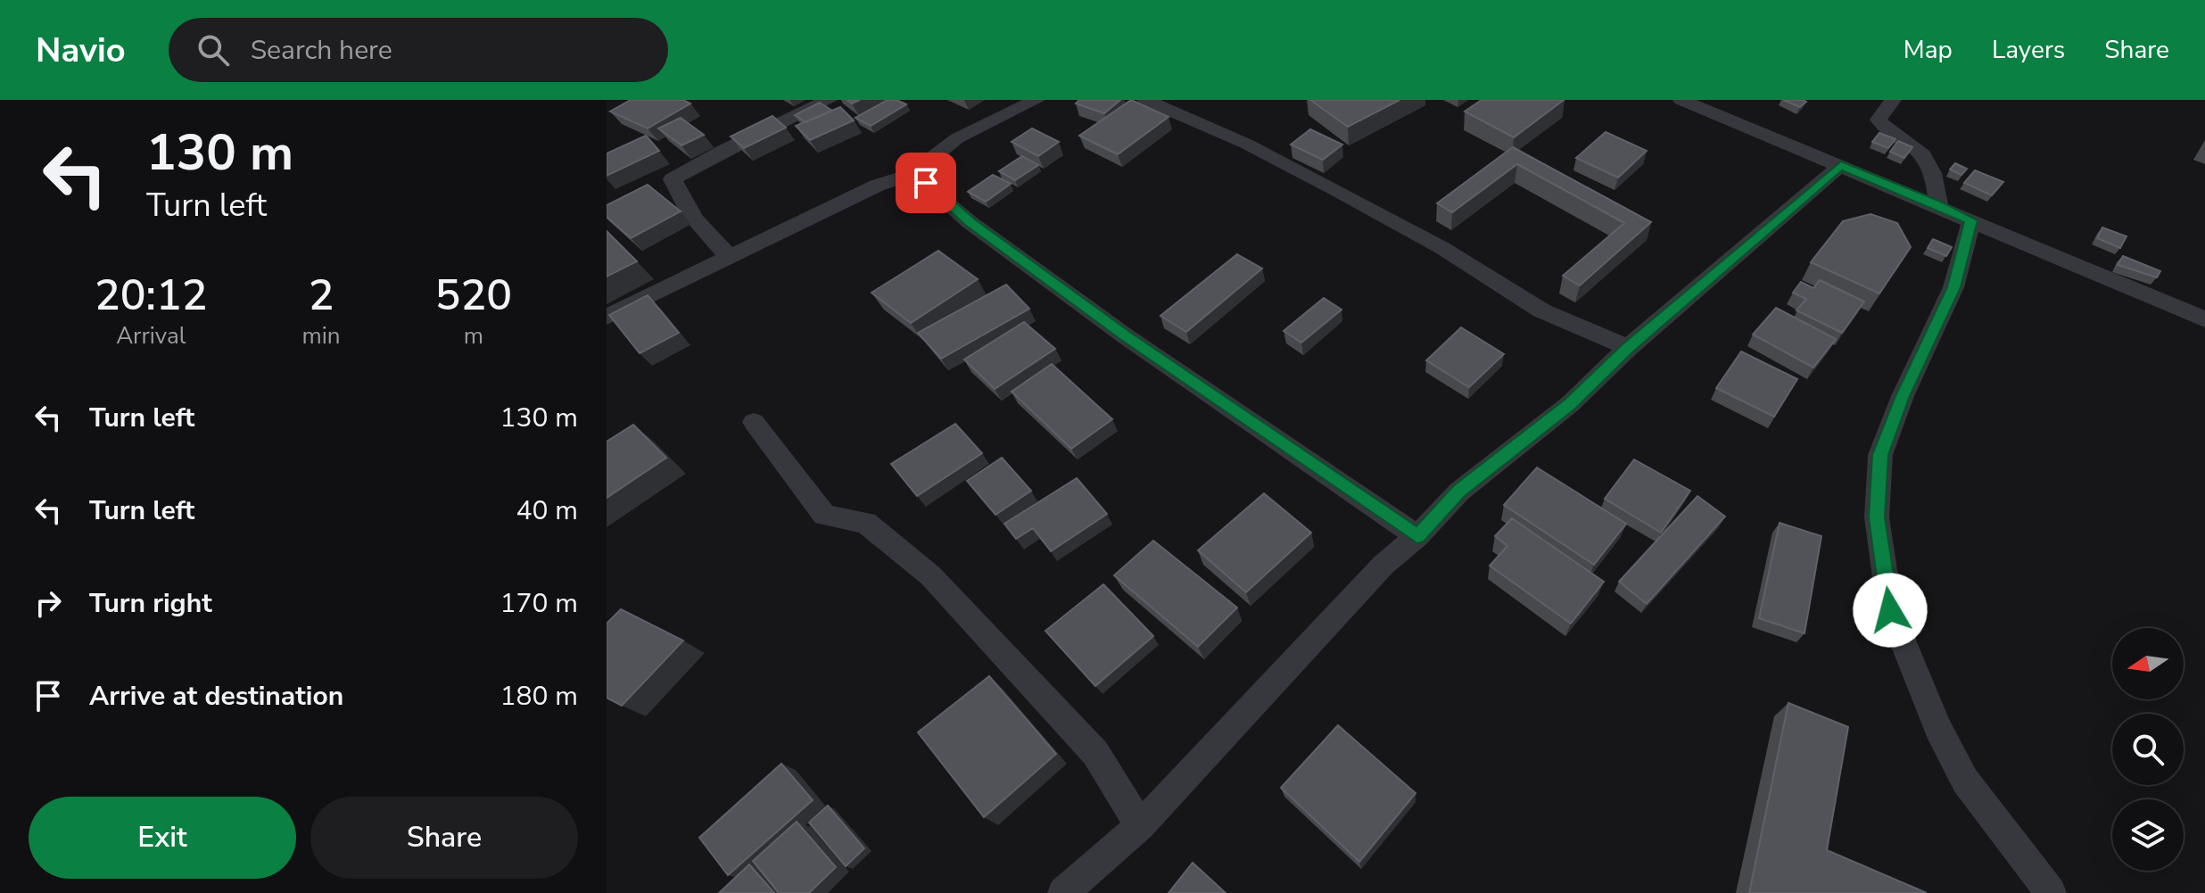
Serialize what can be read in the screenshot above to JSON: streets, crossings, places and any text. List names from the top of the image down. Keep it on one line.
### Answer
{"north":"left","page":{"header":"Navio","search":"Search here","nav":["Map","Layers","Share"],"turn":["130 m","Turn left"],"eta":["20:12","Arrival","2","min","520","m"],"list":[{"name":"Turn left","value":"130 m"},{"name":"Turn left","value":"40 m"},{"name":"Turn right","value":"170 m"},{"name":"Arrive at destination","value":"180 m"}],"buttons":["Exit","Share"]}}
